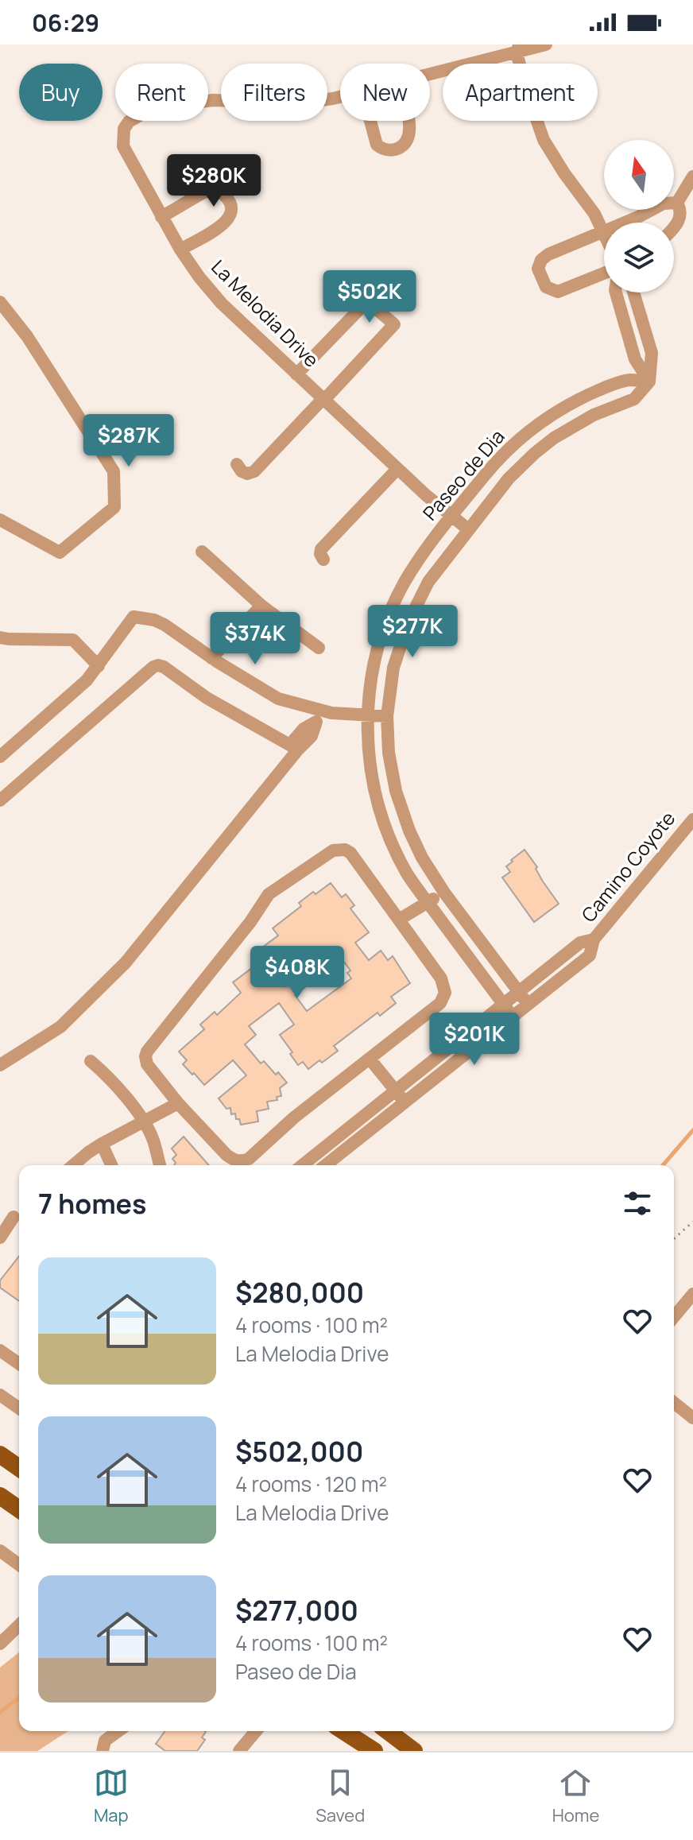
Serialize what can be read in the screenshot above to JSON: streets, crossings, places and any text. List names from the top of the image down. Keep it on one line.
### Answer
{"streets":{"street":["La Melodia Drive","Paseo de Dia","Camino Coyote"]},"crossings":[["La Melodia Drive","Paseo de Dia"],["Paseo de Dia","Camino Coyote"]],"north":"top","page":{"status":"06:29","chip":["Buy","Rent","Filters","New","Apartment"],"price":["$280K","$502K","$287K","$277K","$374K","$408K","$201K"],"heading":"7 homes","list":[{"name":"$280,000","note":"4 rooms · 100 m² · La Melodia Drive"},{"name":"$502,000","note":"4 rooms · 120 m² · La Melodia Drive"},{"name":"$277,000","note":"4 rooms · 100 m² · Paseo de Dia"}],"tabs":["Map","Saved","Home"]}}
